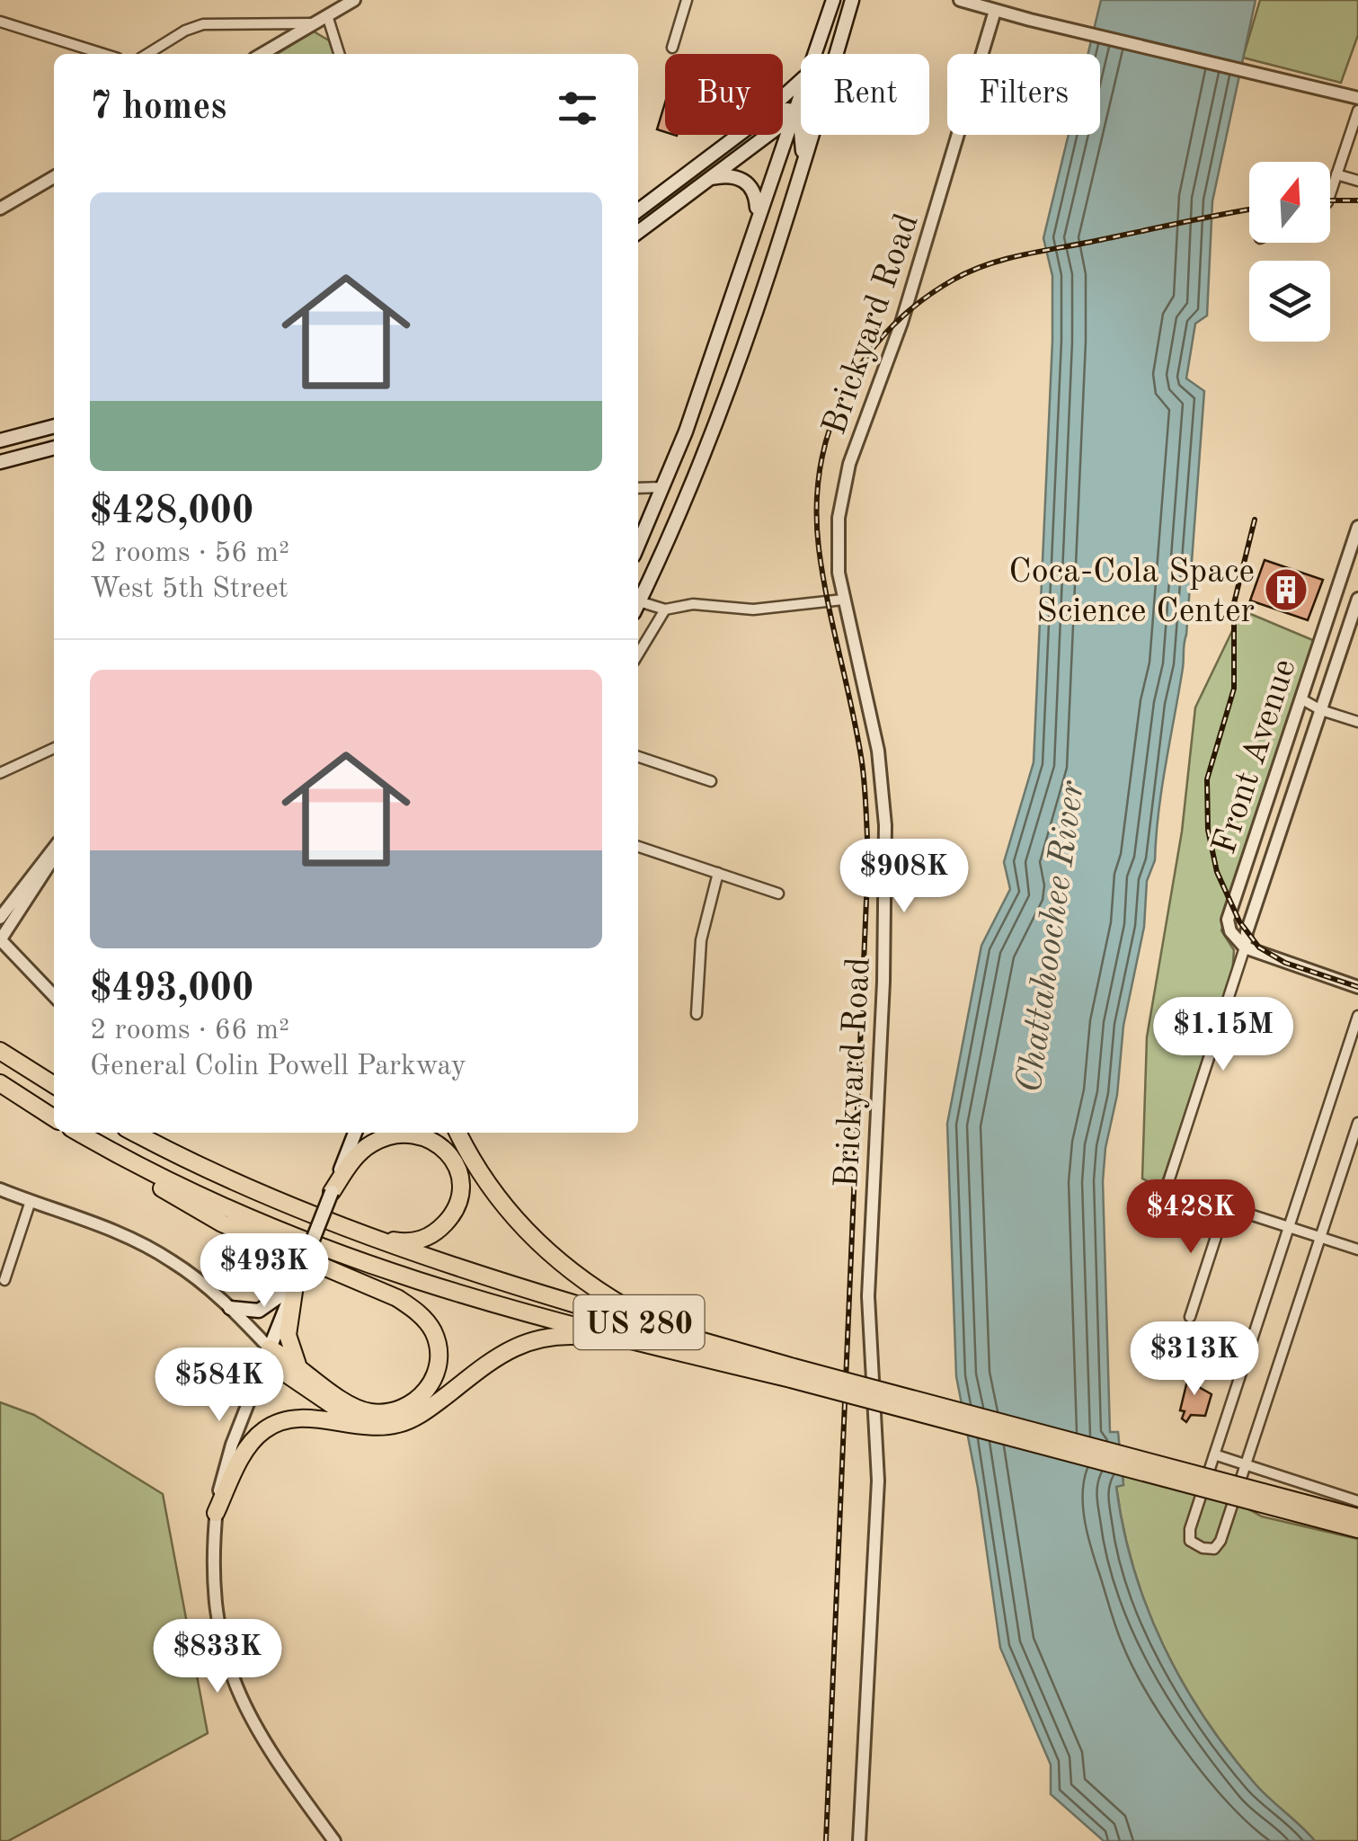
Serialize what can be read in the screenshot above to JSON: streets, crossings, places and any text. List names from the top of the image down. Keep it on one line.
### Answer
{"streets":{"highway":["US 280"],"street":["Brickyard Road","Front Avenue"]},"water":["Chattahoochee River"],"places":{"building":["Coca-Cola Space Science Center"]},"north":"top","page":{"chip":["Buy","Rent","Filters"],"heading":"7 homes","list":[{"name":"$428,000","note":"2 rooms · 56 m² · West 5th Street"},{"name":"$493,000","note":"2 rooms · 66 m² · General Colin Powell Parkway"}],"price":["$908K","$1.15M","$428K","$493K","$313K","$584K","$833K"]}}
